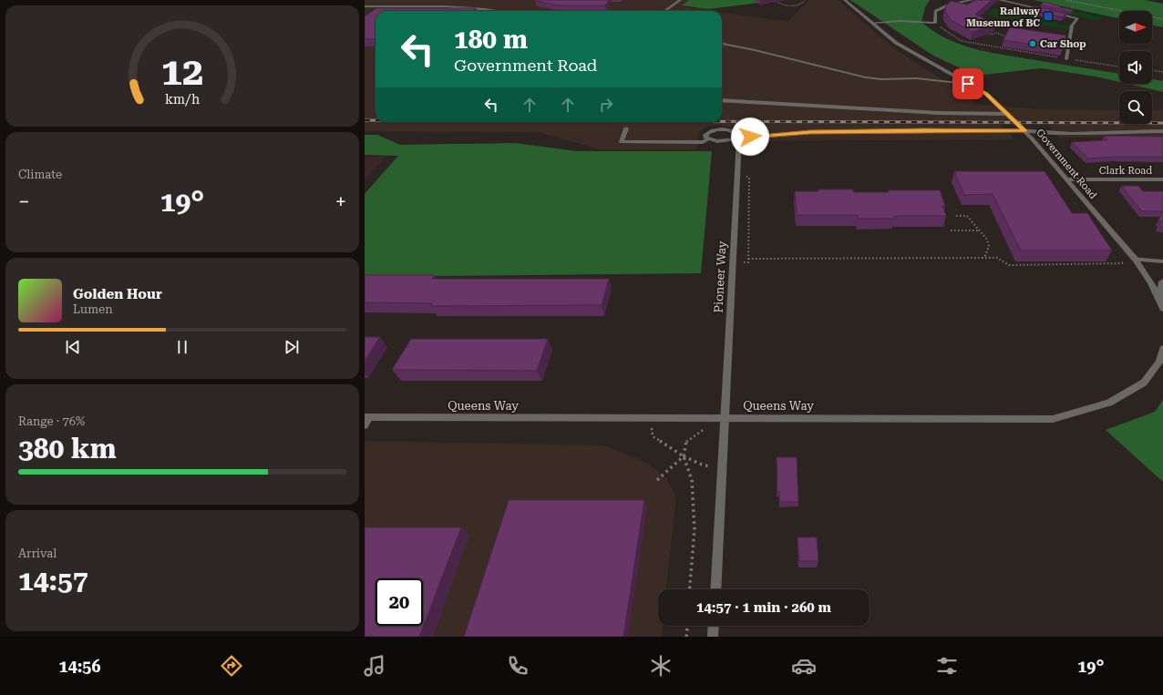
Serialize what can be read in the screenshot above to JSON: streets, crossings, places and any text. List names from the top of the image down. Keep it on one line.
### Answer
{"streets":{"street":["Government Road","Clark Road","Pioneer Way","Queens Way"]},"crossings":[["Government Road","Clark Road"],["Pioneer Way","Queens Way"]],"places":{"transit":["Railway Museum of BC"],"other":["Car Shop"]},"north":"right","page":{"turn":["180 m","Government Road"],"tile":["Climate",["Range · 76%","380 km"],["Arrival","14:57"]],"heat":["−","19°","+"],"song":["Golden Hour","Lumen"],"limit":"20","trip":"14:57 · 1 min · 260 m","tabs":["14:56","19°"],"gauge":["12","km/h"]}}
